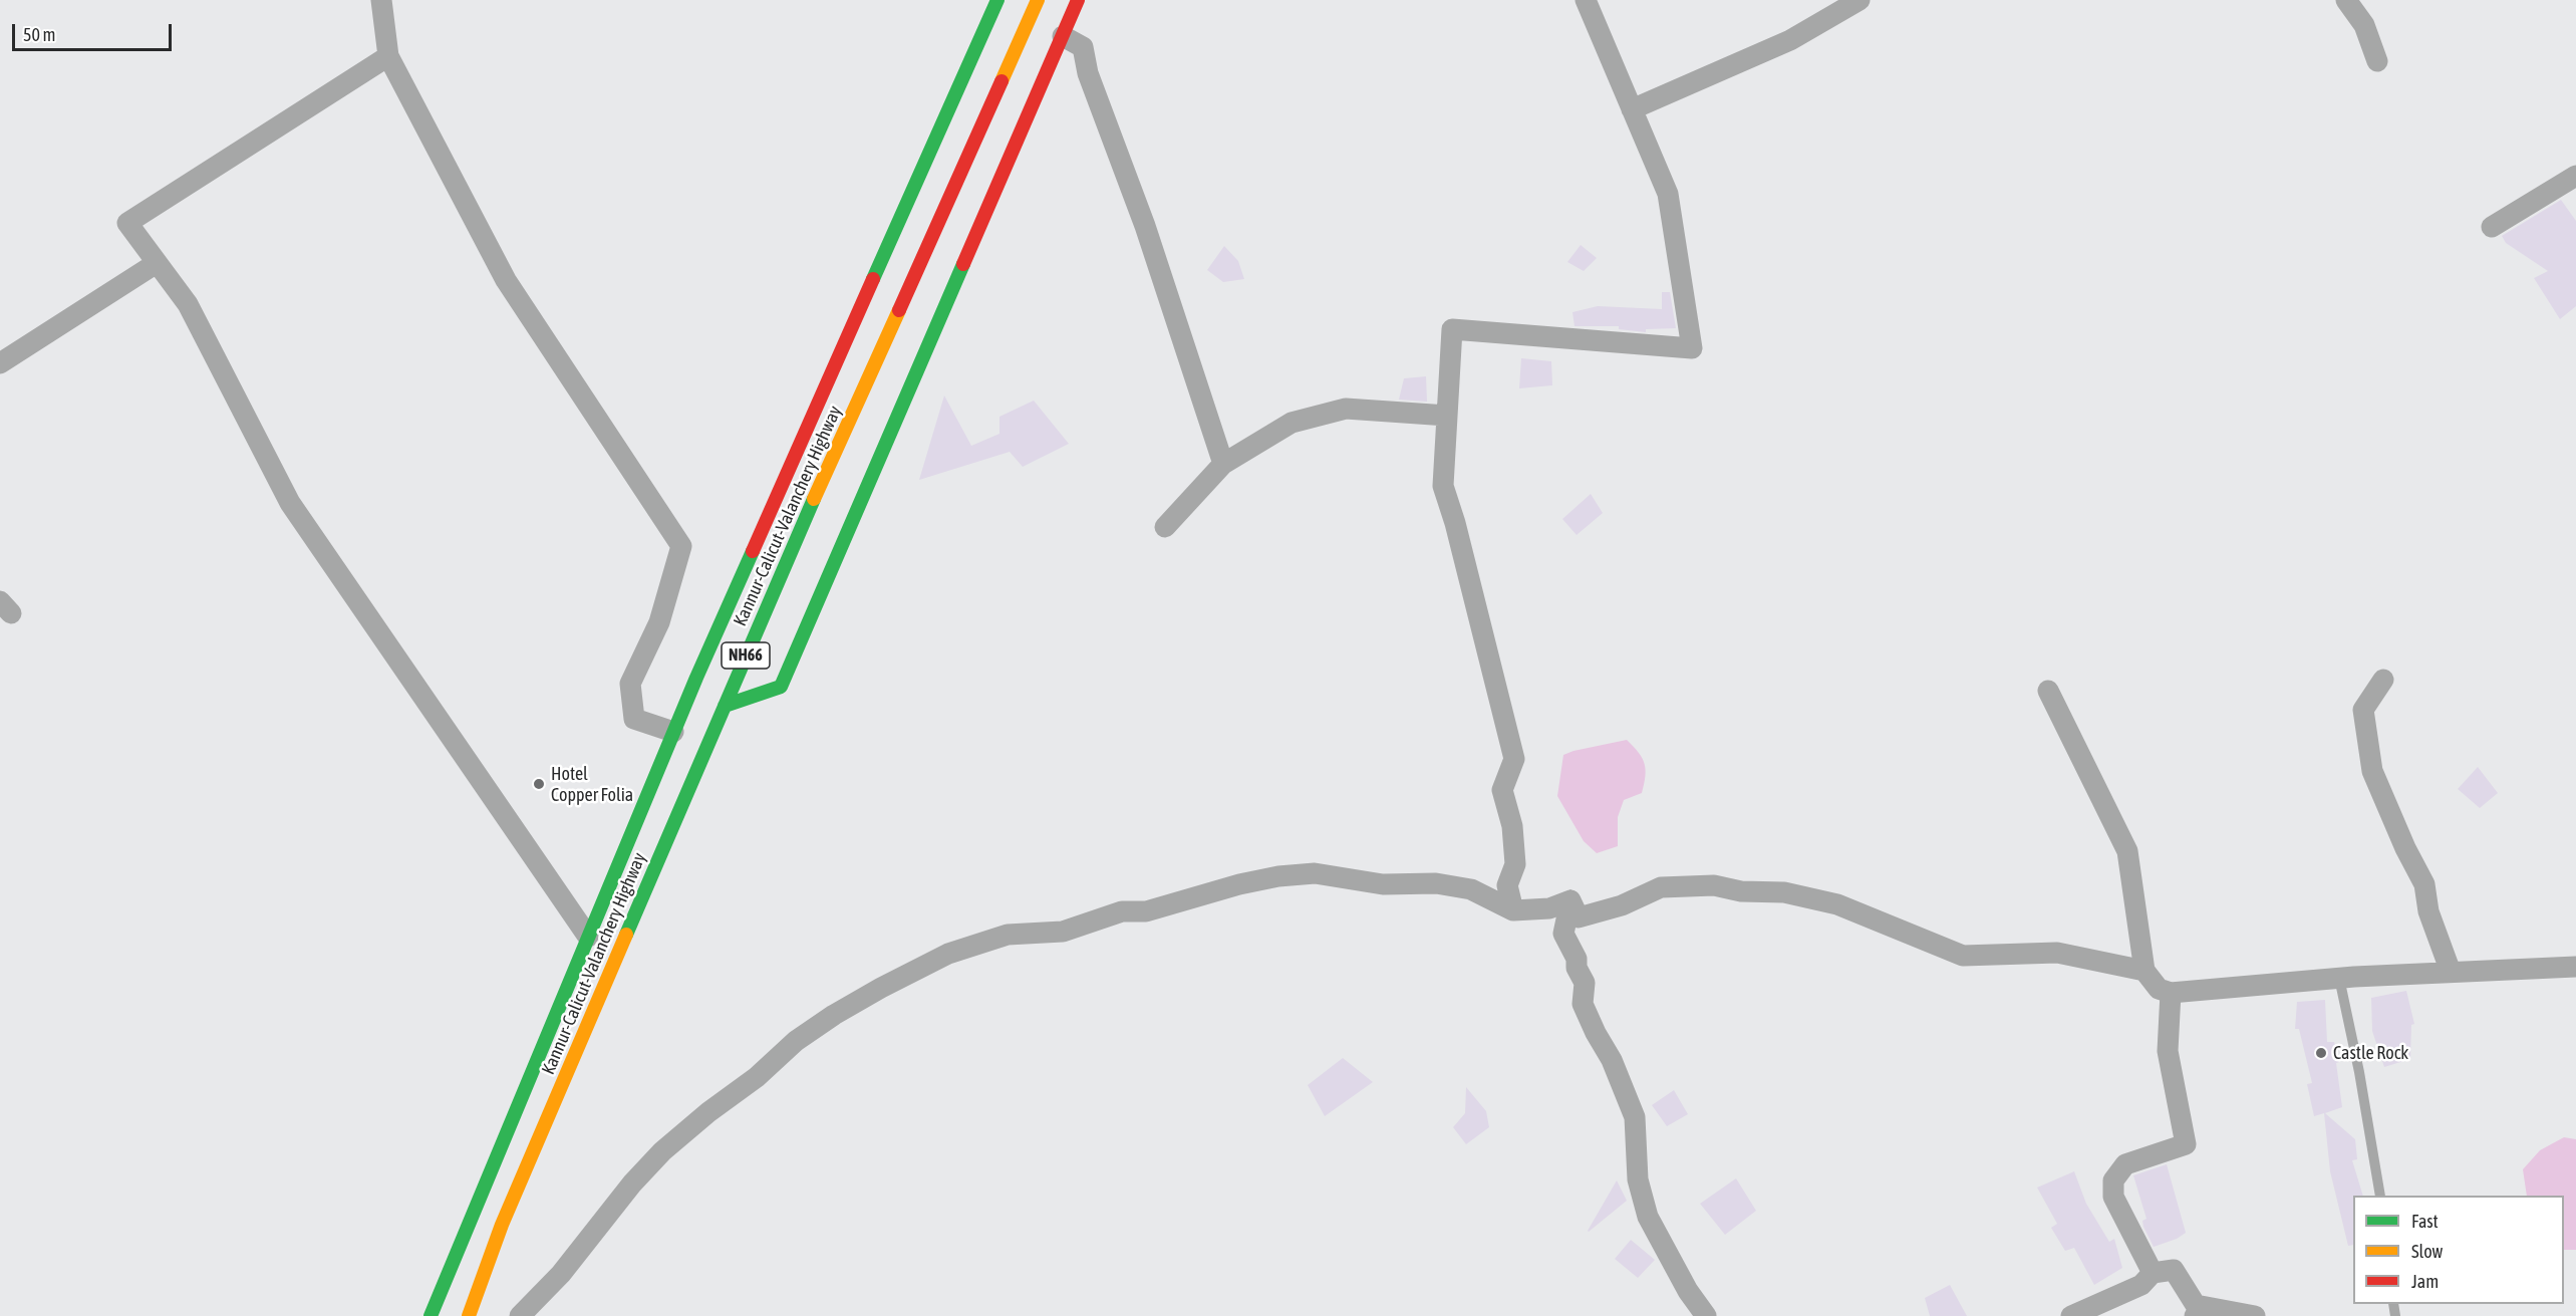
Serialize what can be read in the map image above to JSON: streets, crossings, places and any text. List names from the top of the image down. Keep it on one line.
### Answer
{"streets":{"main road":["Kannur-Calicut-Valanchery Highway","NH66"]},"places":["Hotel Copper Folia","Castle Rock"],"legend":["Fast","Slow","Jam"],"scale_bar":"50 m"}
